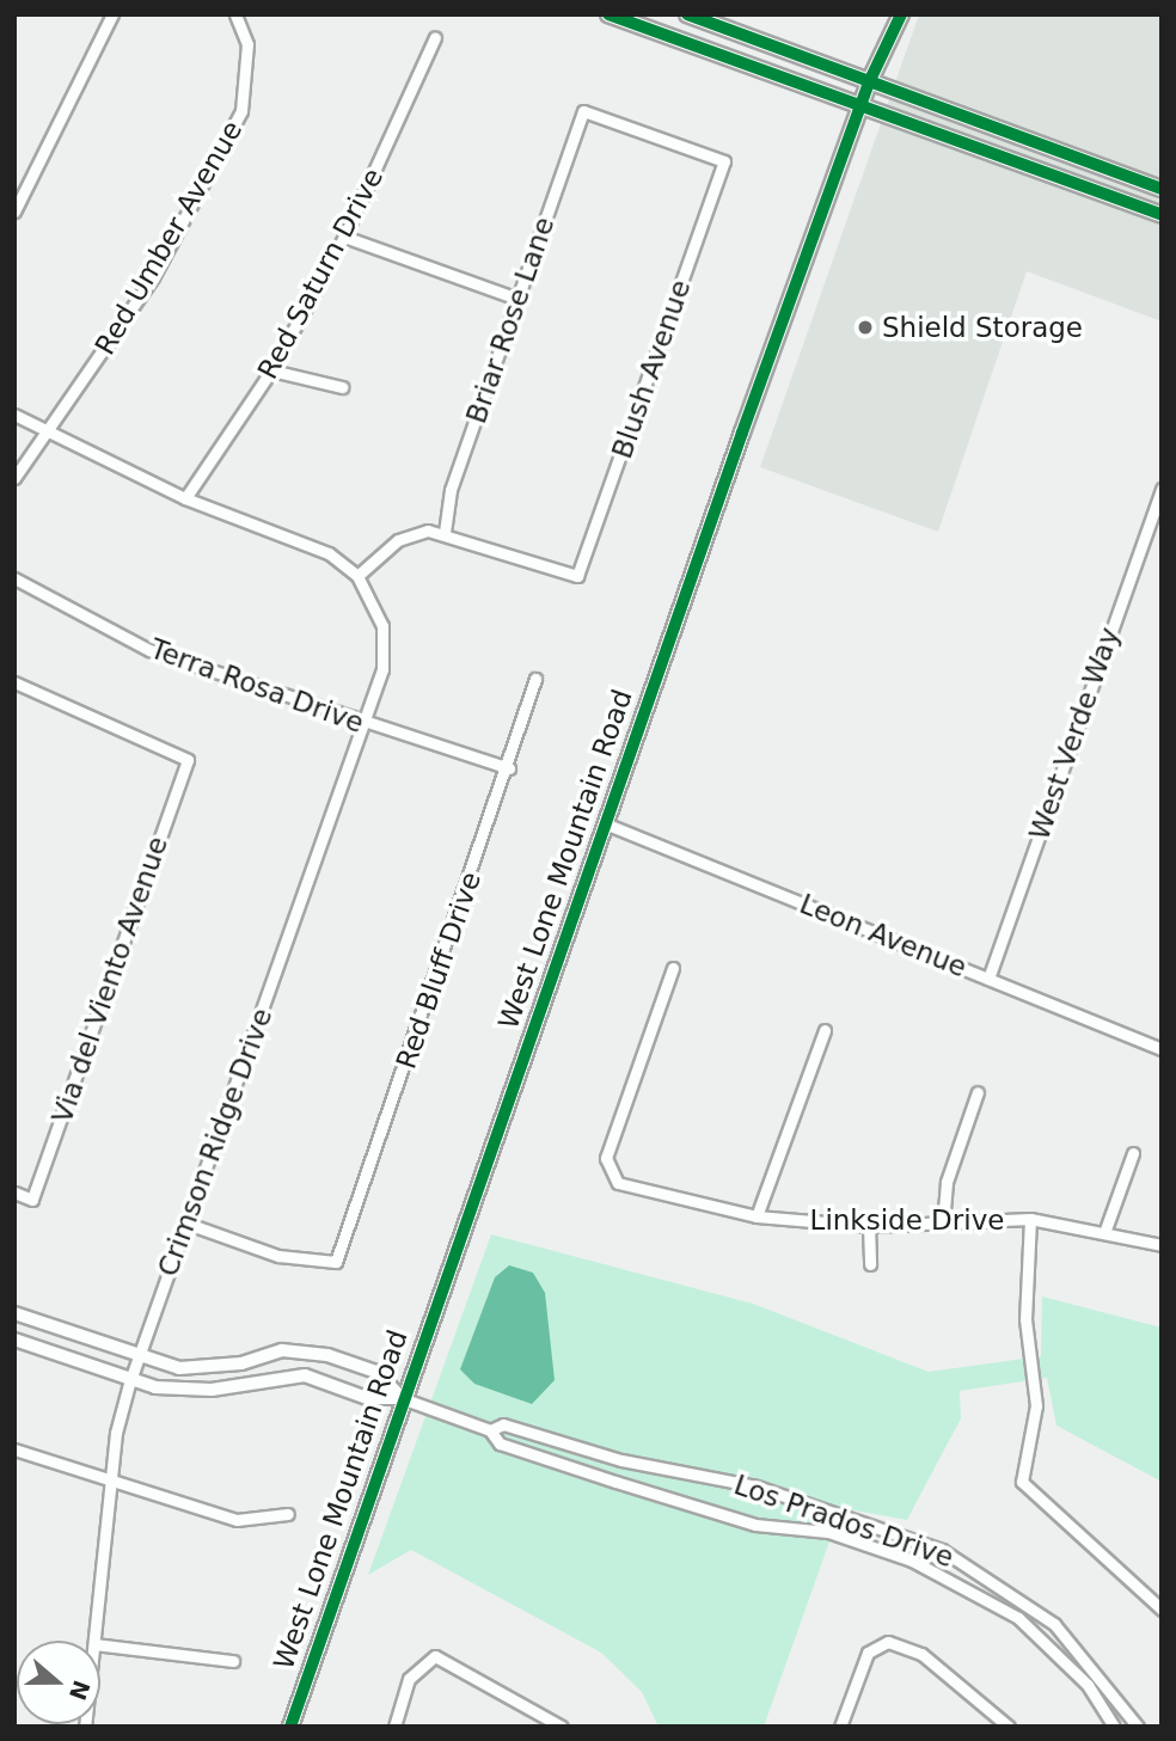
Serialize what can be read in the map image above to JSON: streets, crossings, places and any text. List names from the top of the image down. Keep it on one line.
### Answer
{"streets":{"main road":["West Lone Mountain Road"],"street":["Red Umber Avenue","Red Saturn Drive","Briar Rose Lane","Blush Avenue","Terra Rosa Drive","West Verde Way","Leon Avenue","Red Bluff Drive","Via del Viento Avenue","Crimson Ridge Drive","Linkside Drive","Los Prados Drive"]},"crossings":[["Briar Rose Lane","Blush Avenue"],["Terra Rosa Drive","Red Bluff Drive"],["Terra Rosa Drive","Crimson Ridge Drive"],["West Verde Way","Leon Avenue"],["West Lone Mountain Road","Leon Avenue"],["West Lone Mountain Road","Los Prados Drive"],["Red Bluff Drive","Crimson Ridge Drive"]],"places":["Shield Storage"],"north":"right"}
